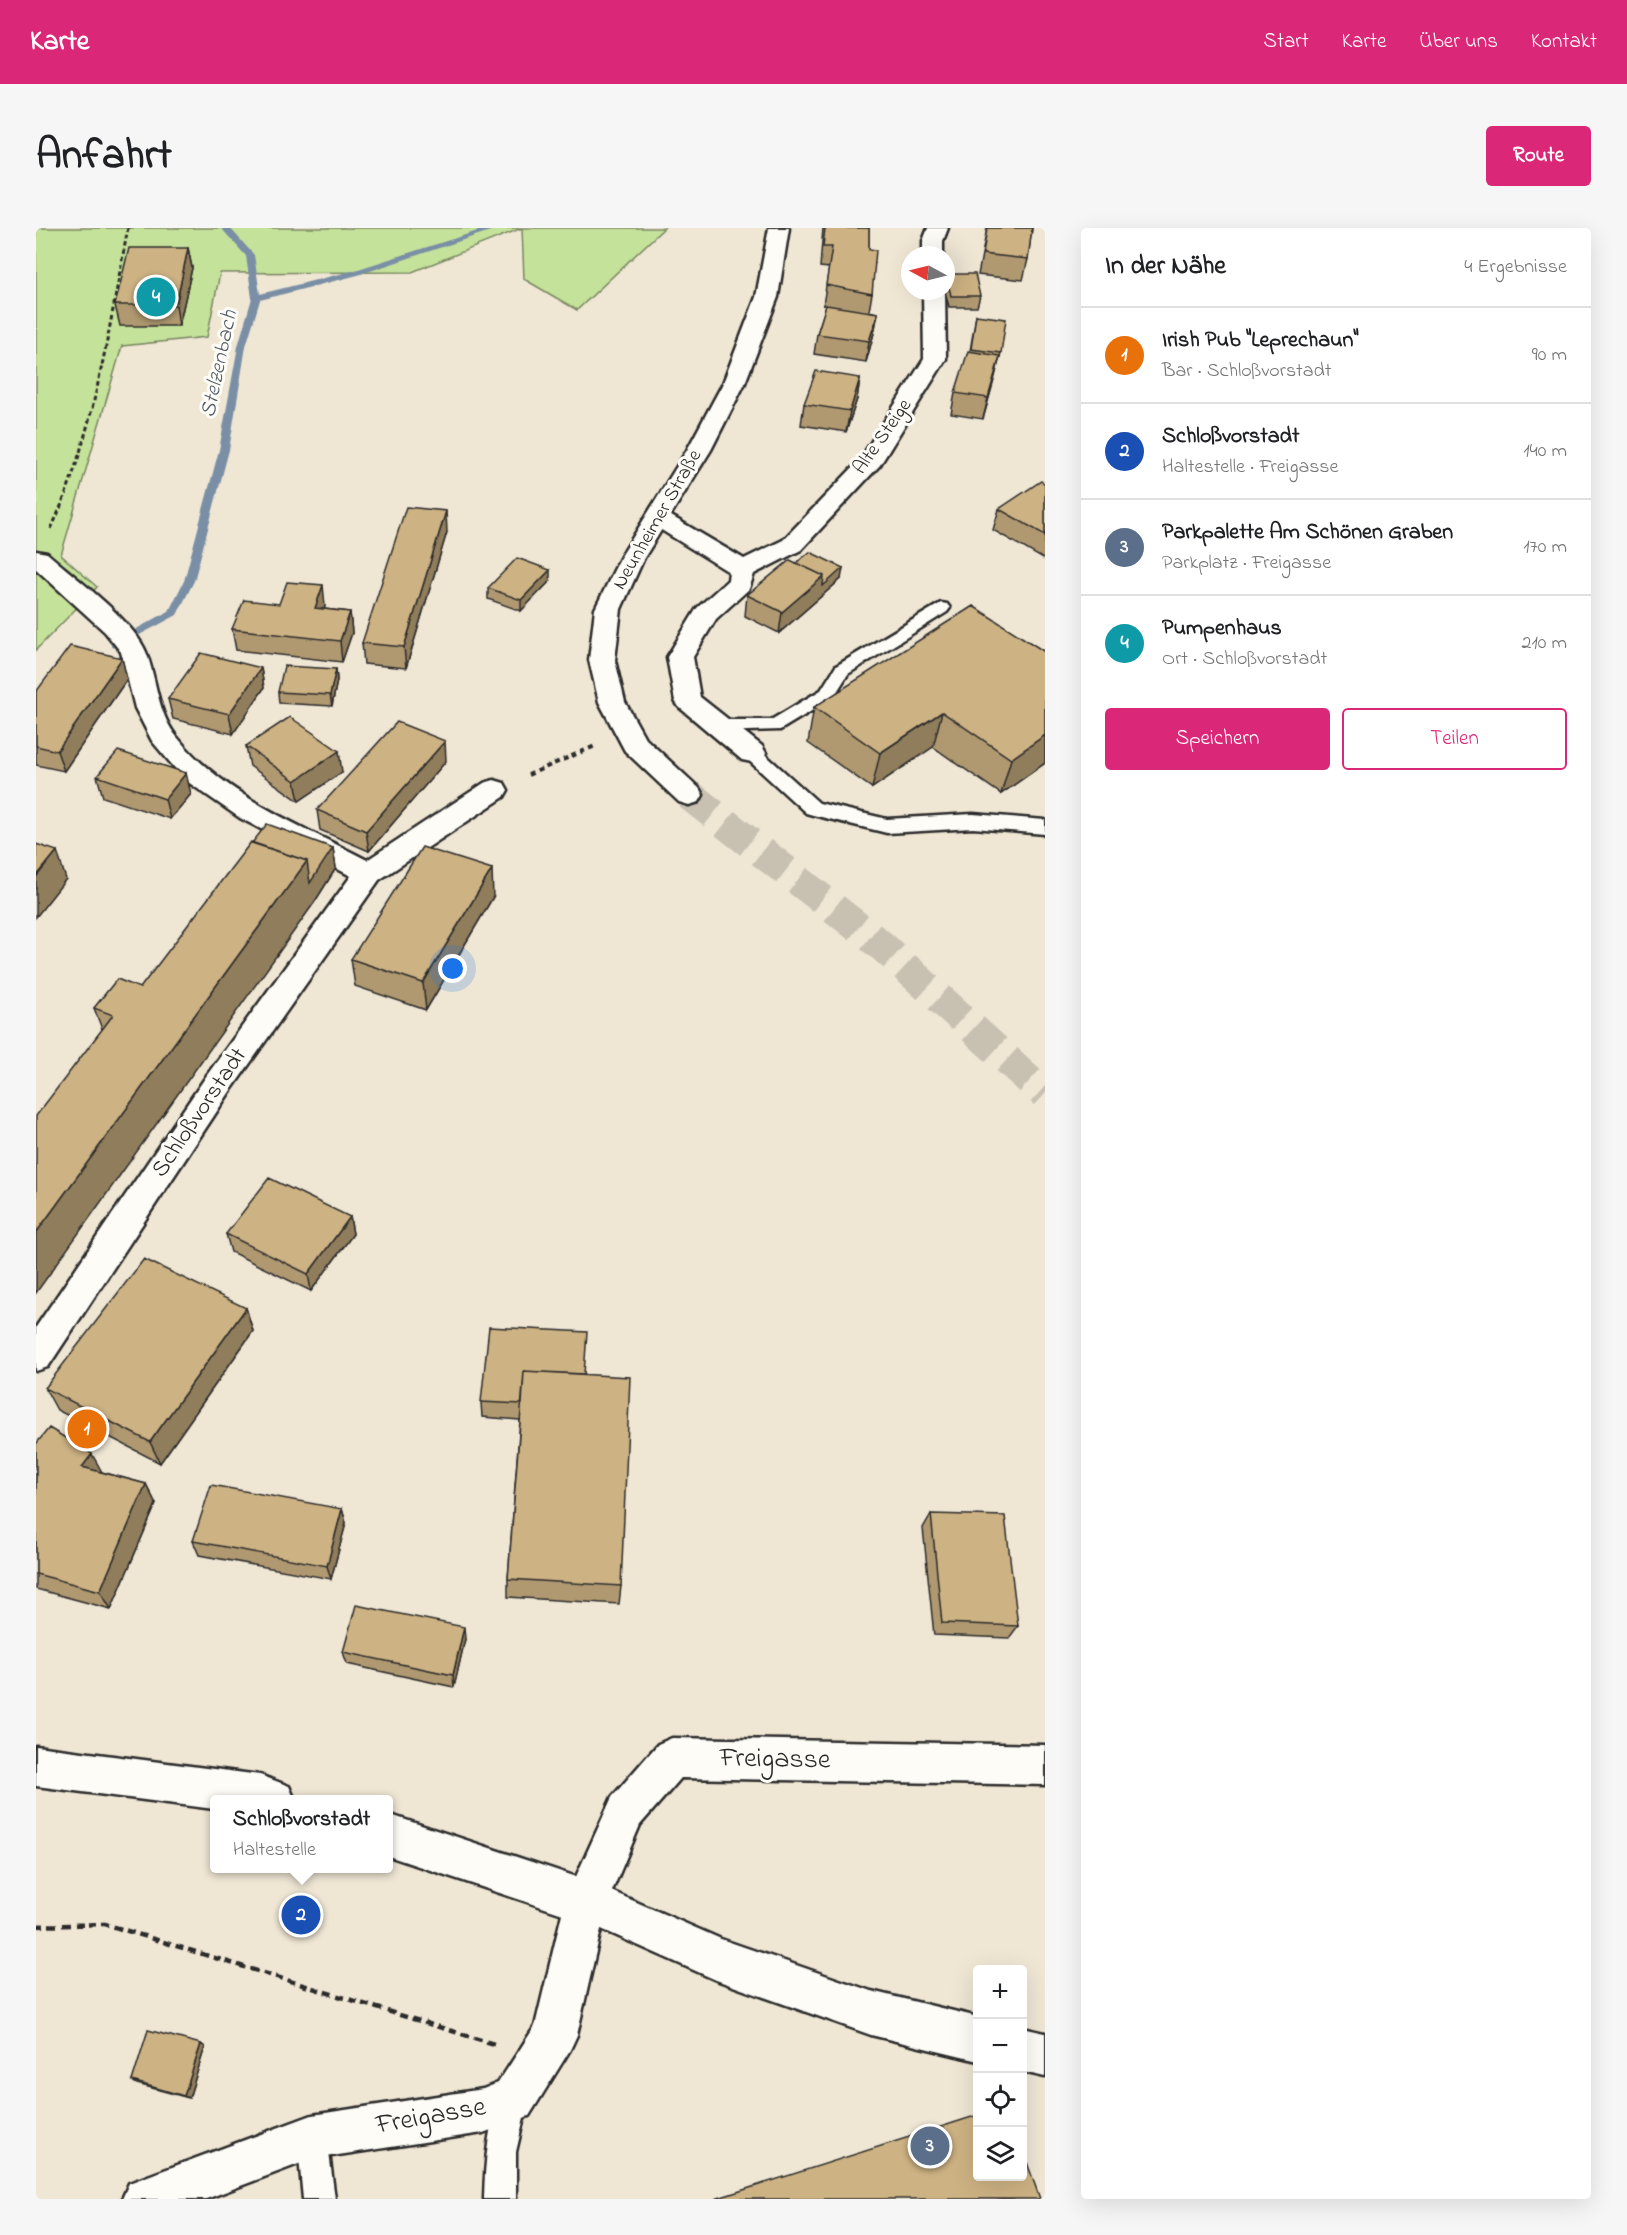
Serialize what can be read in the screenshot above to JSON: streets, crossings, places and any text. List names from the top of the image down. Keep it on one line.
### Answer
{"streets":{"street":["Alte Steige","Neunheimer Straße","Schloßvorstadt","Freigasse"]},"water":["Stelzenbach"],"north":"left","page":{"header":"Karte","nav":["Start","Karte","Über uns","Kontakt"],"title":"Anfahrt","buttons":["Route",["Speichern","Teilen"]],"heading":["In der Nähe","4 Ergebnisse"],"pins":["4","1","2","3"],"list":[{"mark":"1","name":"Irish Pub \"Leprechaun\"","note":"Bar · Schloßvorstadt","value":"90 m"},{"mark":"2","name":"Schloßvorstadt","note":"Haltestelle · Freigasse","value":"140 m"},{"mark":"3","name":"Parkpalette Am Schönen Graben","note":"Parkplatz · Freigasse","value":"170 m"},{"mark":"4","name":"Pumpenhaus","note":"Ort · Schloßvorstadt","value":"210 m"}],"popup":["Schloßvorstadt","Haltestelle"],"map_buttons":["+","−"]}}
